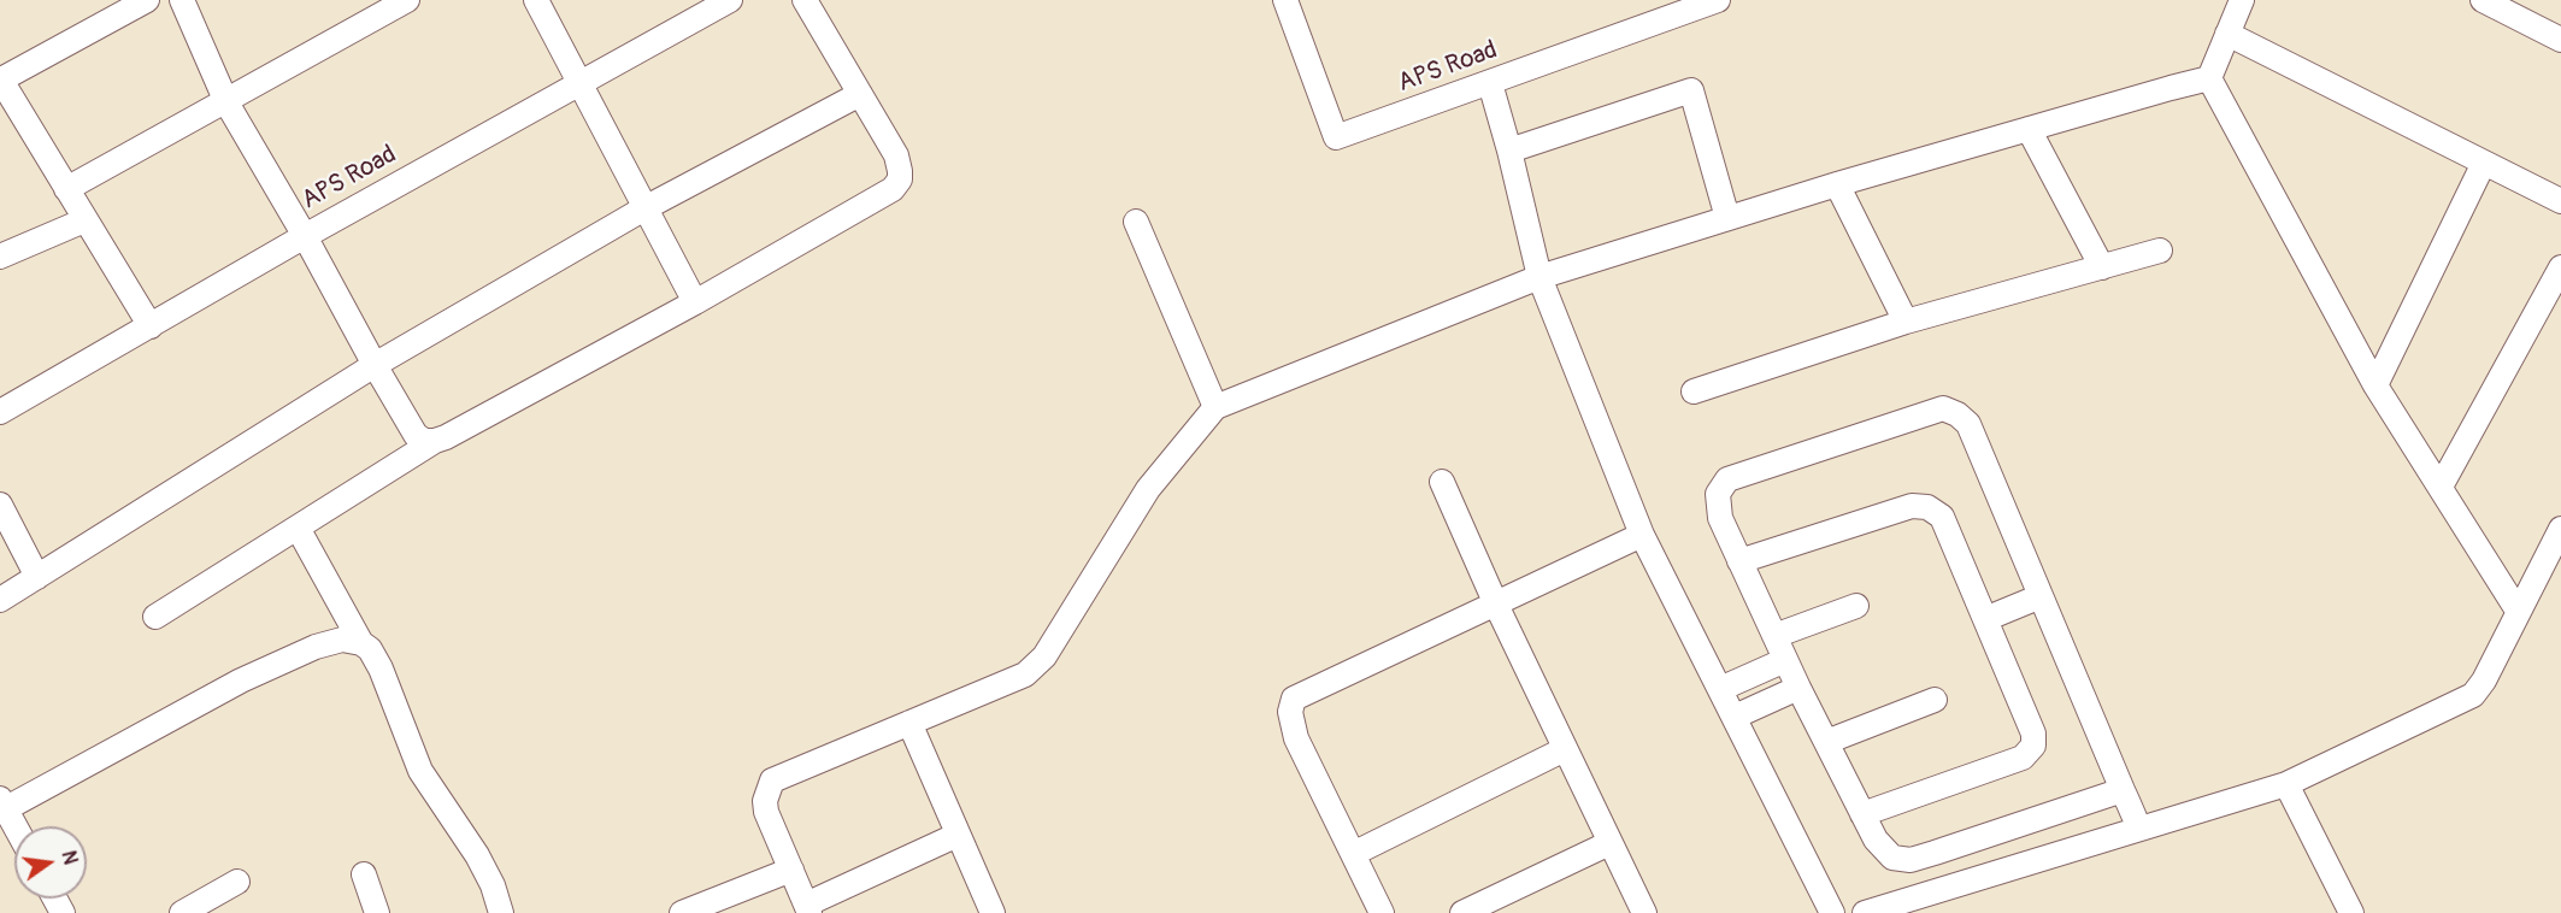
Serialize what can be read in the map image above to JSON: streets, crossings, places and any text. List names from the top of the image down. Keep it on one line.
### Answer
{"streets":{"street":["APS Road"]},"north":"right"}
